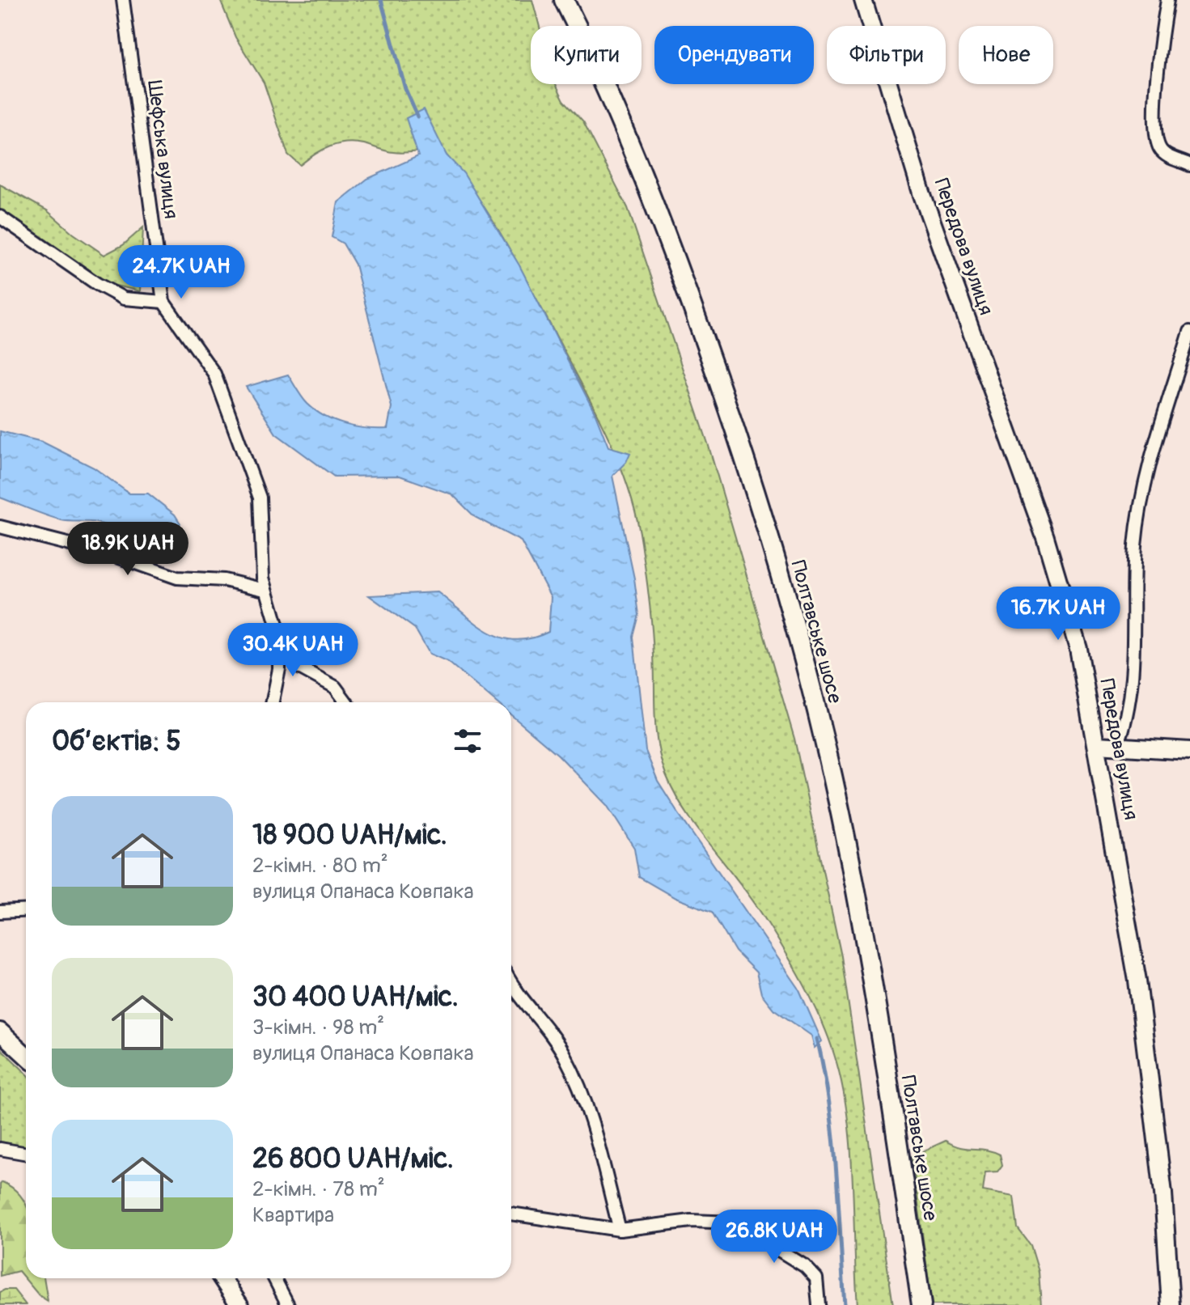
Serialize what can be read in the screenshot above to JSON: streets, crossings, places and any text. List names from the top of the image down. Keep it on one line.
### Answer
{"streets":{"main road":["Полтавське шосе"],"street":["Шефська вулиця","Передова вулиця"]},"page":{"chip":["Купити","Орендувати","Фільтри","Нове"],"price":["24.7K UAH","18.9K UAH","16.7K UAH","30.4K UAH","26.8K UAH"],"heading":"Об’єктів: 5","list":[{"name":"18 900 UAH/міс.","note":"2-кімн. · 80 m² · вулиця Опанаса Ковпака"},{"name":"30 400 UAH/міс.","note":"3-кімн. · 98 m² · вулиця Опанаса Ковпака"},{"name":"26 800 UAH/міс.","note":"2-кімн. · 78 m² · Квартира"}]}}
